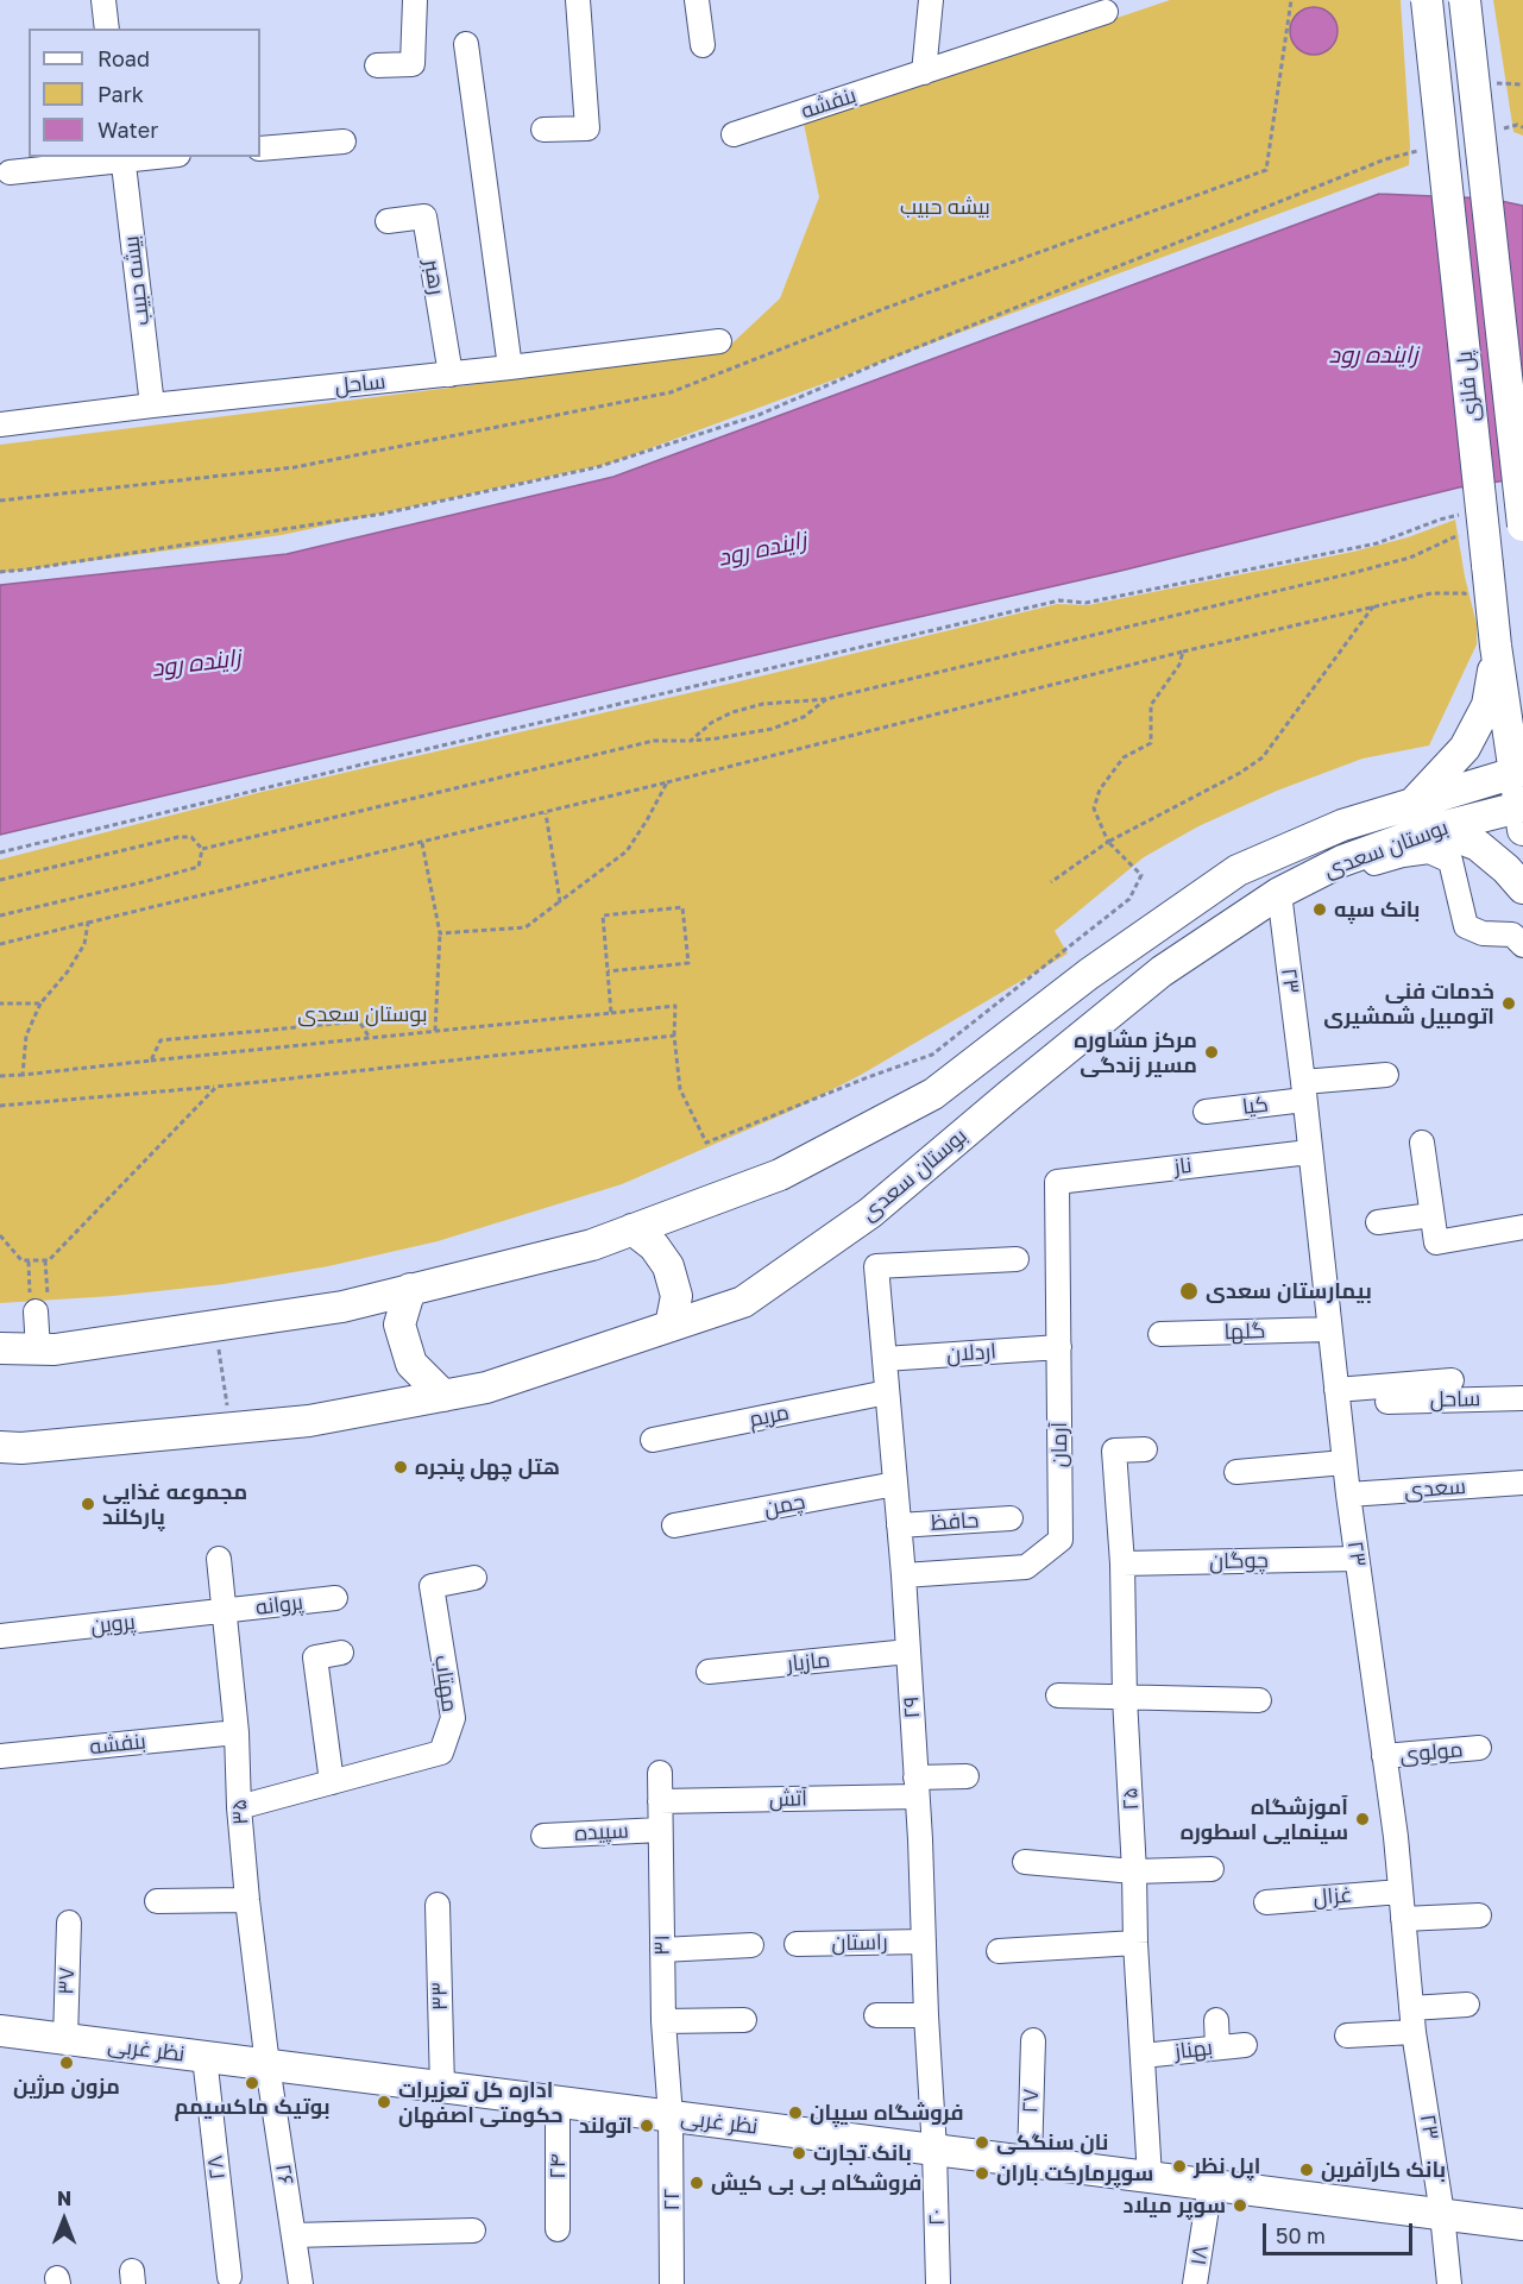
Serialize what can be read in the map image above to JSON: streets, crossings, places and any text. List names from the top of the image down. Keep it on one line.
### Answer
{"streets":{"main road":["پل فلزی","بوستان سعدی","نظر غربی"],"street":["بنفشه","رهبر","بیشه حبیب","ساحل","۲۳","کیا","ناز","گلها","اردلان","مریم","آرمان","سعدی","چمن","حافظ","چوگان","پروانه","پروین","مازیار","مهتاب","۲۹","مولوی","آتش","۲۵","۳۵","سپیده","غزال","راستان","۳۱","۳۷","۳۳","بهناز","۲۷","۲۴","۲۸","۲۶","۲۲","۲۰","۱۸"]},"crossings":[["بنفشه","۳۵"],["رهبر","ساحل"],["بیشه حبیب","ساحل"],["پل فلزی","بوستان سعدی"],["بوستان سعدی","۲۳"],["۲۳","کیا"],["۲۳","ناز"],["۲۳","گلها"],["۲۳","سعدی"],["۲۳","چوگان"],["۲۳","مولوی"],["۲۳","غزال"],["۲۳","نظر غربی"],["ناز","آرمان"],["اردلان","آرمان"],["اردلان","۲۹"],["مریم","۲۹"],["آرمان","۲۹"],["چمن","۲۹"],["حافظ","۲۹"],["چوگان","۲۵"],["پروانه","پروین"],["پروانه","۳۵"],["پروین","۳۵"],["مازیار","۲۹"],["مهتاب","۳۵"],["۲۹","آتش"],["۲۹","راستان"],["۲۹","نظر غربی"],["۲۹","۲۰"],["آتش","۳۱"],["۲۵","نظر غربی"],["۲۵","بهناز"],["۳۵","نظر غربی"],["۳۵","۲۶"],["سپیده","۳۱"],["۳۱","نظر غربی"],["۳۱","۲۲"],["۳۷","نظر غربی"],["۳۳","نظر غربی"],["نظر غربی","۲۷"],["نظر غربی","۲۴"],["نظر غربی","۲۸"],["نظر غربی","۲۶"],["نظر غربی","۲۲"],["نظر غربی","۲۰"],["نظر غربی","۱۸"]],"water":["زاینده رود"],"parks":["بیشه حبیب","بوستان سعدی"],"places":["بانک سپه","خدمات فنی اتومبیل شمشیری","مرکز مشاوره مسیر زندگی","بیمارستان سعدی","هتل چهل پنجره","مجموعه غذایی پارکلند","آموزشگاه سینمایی اسطوره","مزون مرژین","بوتیک ماکسیمم","اداره کل تعزیرات حکومتی اصفهان","فروشگاه سیپان","اتولند","نان سنگکی","بانک تجارت","اپل نظر","بانک کارآفرین","سوپرمارکت باران","فروشگاه بی بی کیش","سوپر میلاد"],"legend":["Road","Park","Water"],"scale_bar":"50 m","north":"top"}
